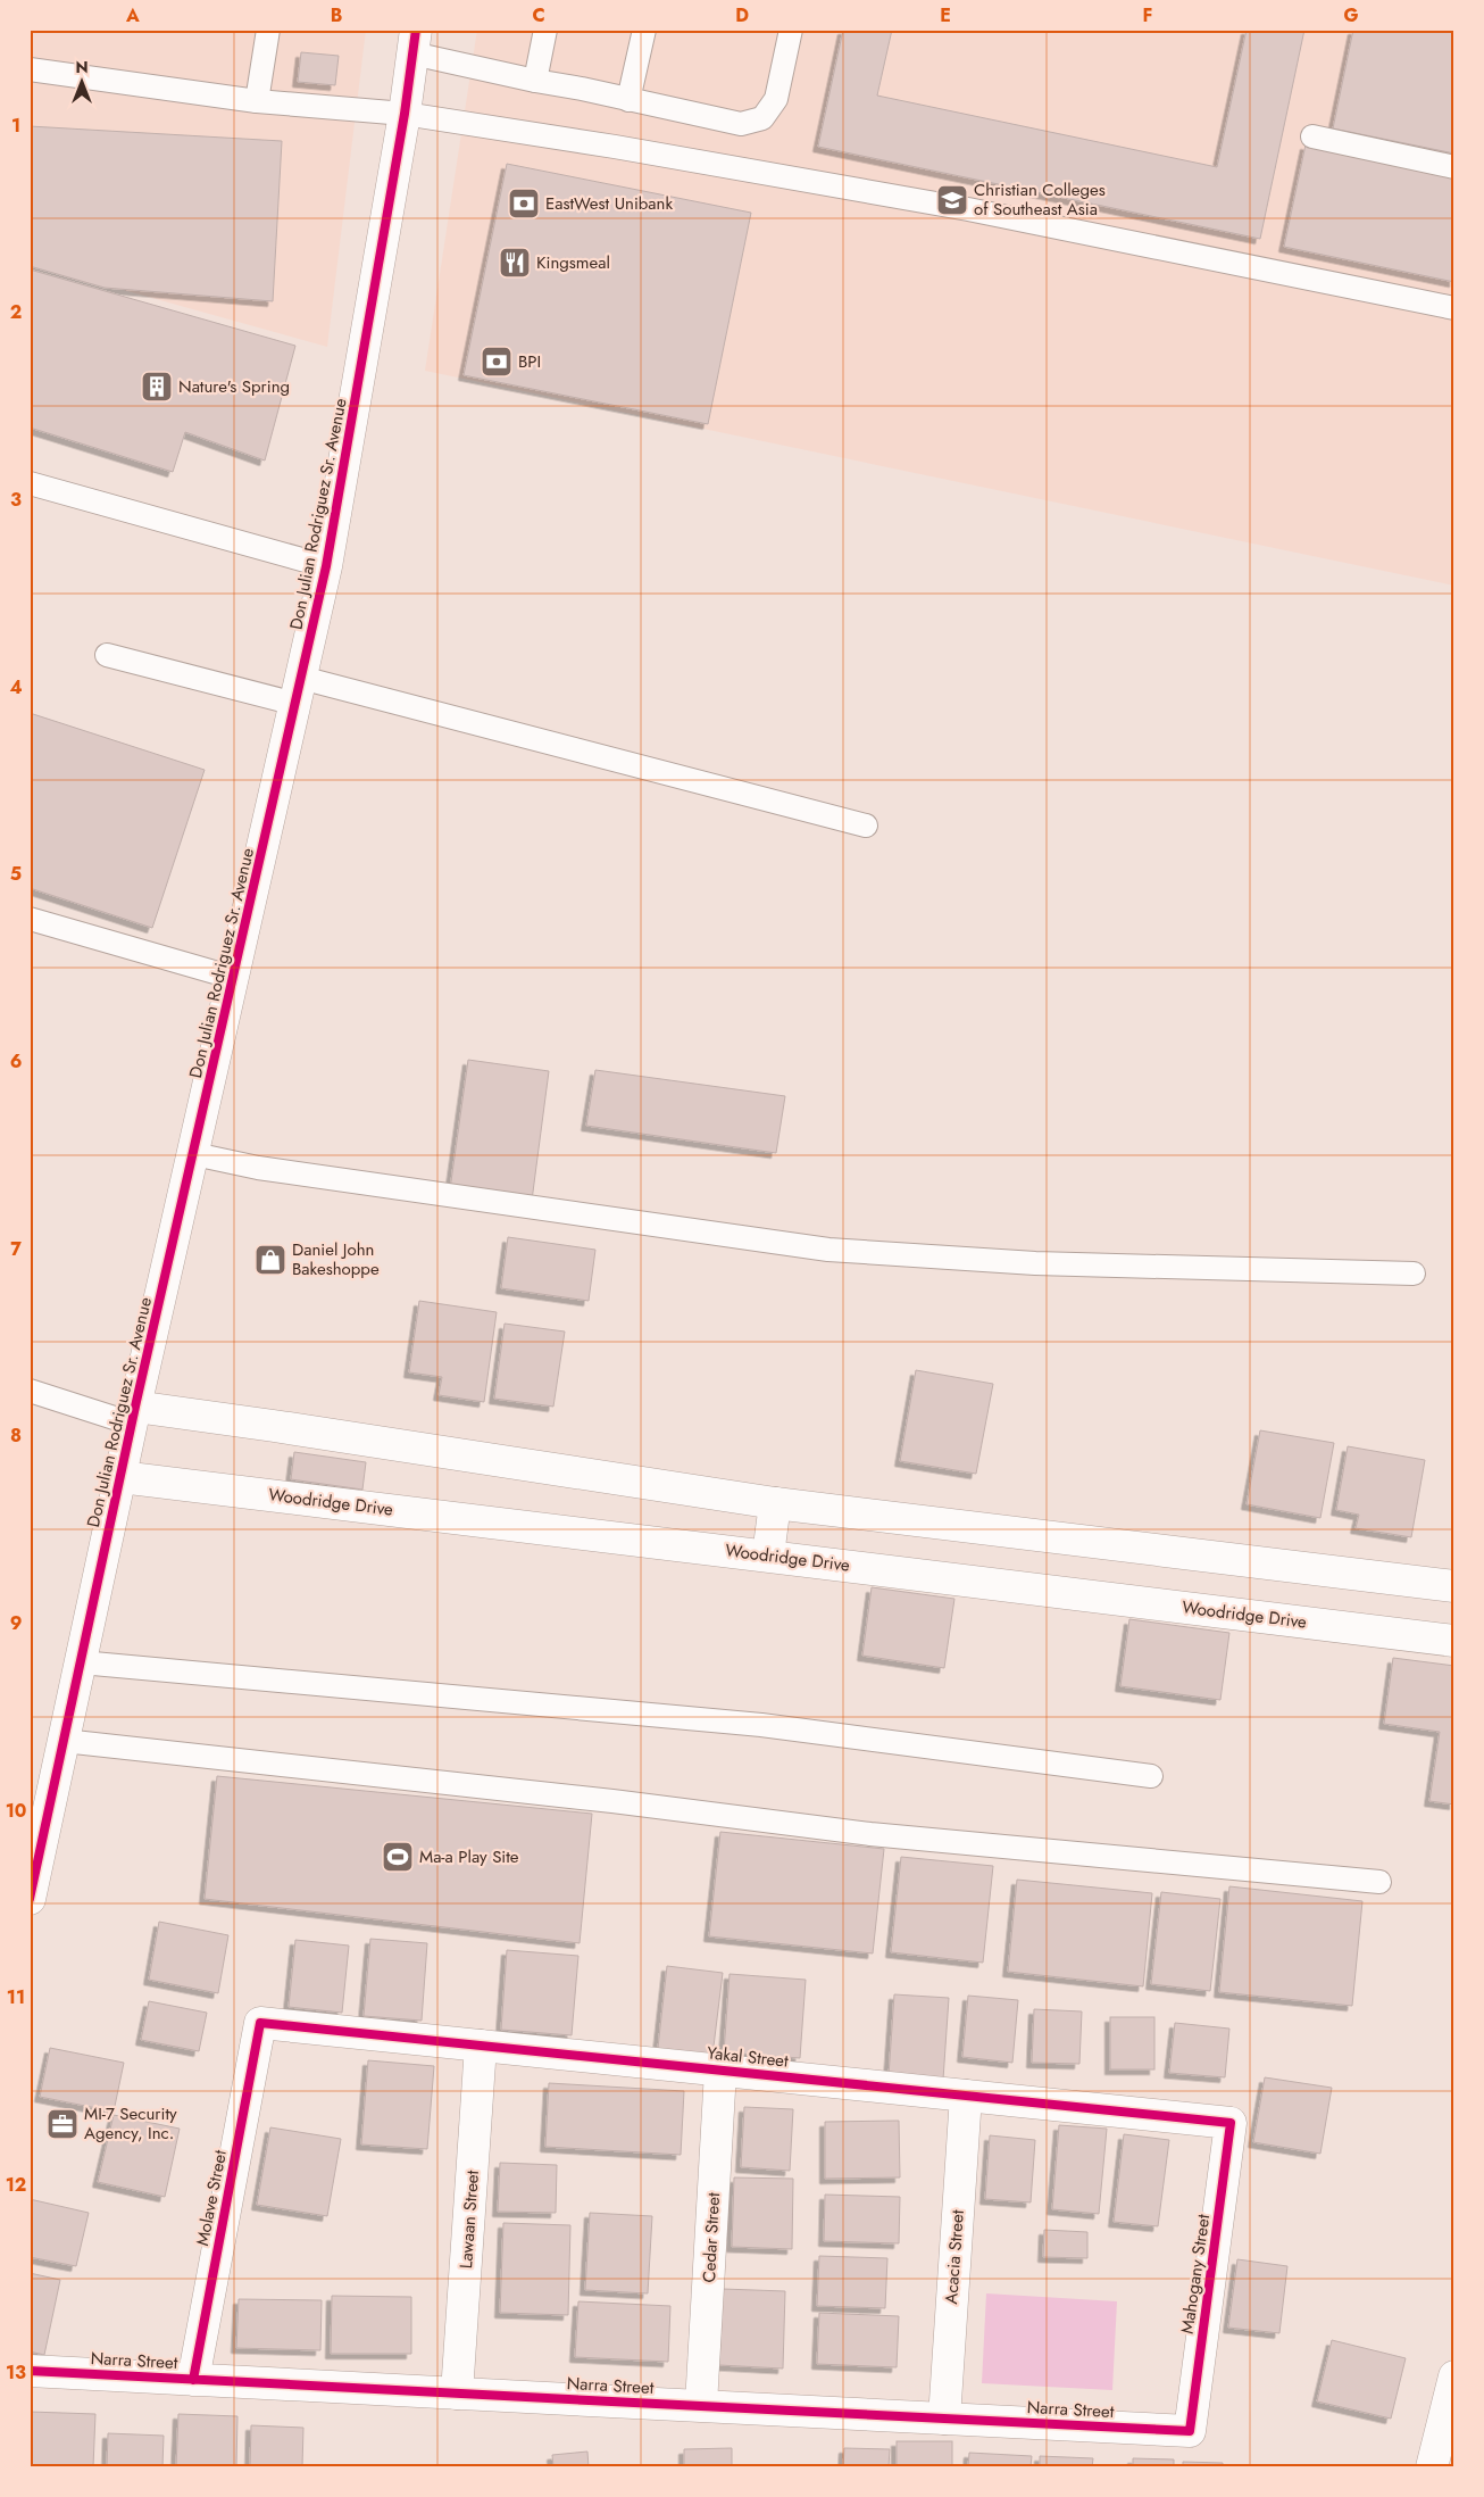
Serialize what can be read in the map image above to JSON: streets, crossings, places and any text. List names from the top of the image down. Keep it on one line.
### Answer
{"streets":{"street":["Don Julian Rodriguez Sr. Avenue","Woodridge Drive","Yakal Street","Molave Street","Lawaan Street","Cedar Street","Acacia Street","Mahogany Street","Narra Street"]},"crossings":[["Don Julian Rodriguez Sr. Avenue","Woodridge Drive"],["Yakal Street","Molave Street"],["Yakal Street","Lawaan Street"],["Yakal Street","Cedar Street"],["Yakal Street","Acacia Street"],["Yakal Street","Mahogany Street"],["Molave Street","Narra Street"],["Lawaan Street","Narra Street"],["Cedar Street","Narra Street"],["Acacia Street","Narra Street"],["Mahogany Street","Narra Street"]],"places":{"school or university":["Christian Colleges of Southeast Asia"],"bank":["EastWest Unibank","BPI"],"restaurant":["Kingsmeal"],"building":["Nature's Spring"],"shop":["Daniel John Bakeshoppe"],"sports":["Ma-a Play Site"],"office":["MI-7 Security Agency, Inc."]},"north":"top","grid":{"columns":["A","B","C","D","E","F","G"],"rows":["1","2","3","4","5","6","7","8","9","10","11","12","13"]}}
